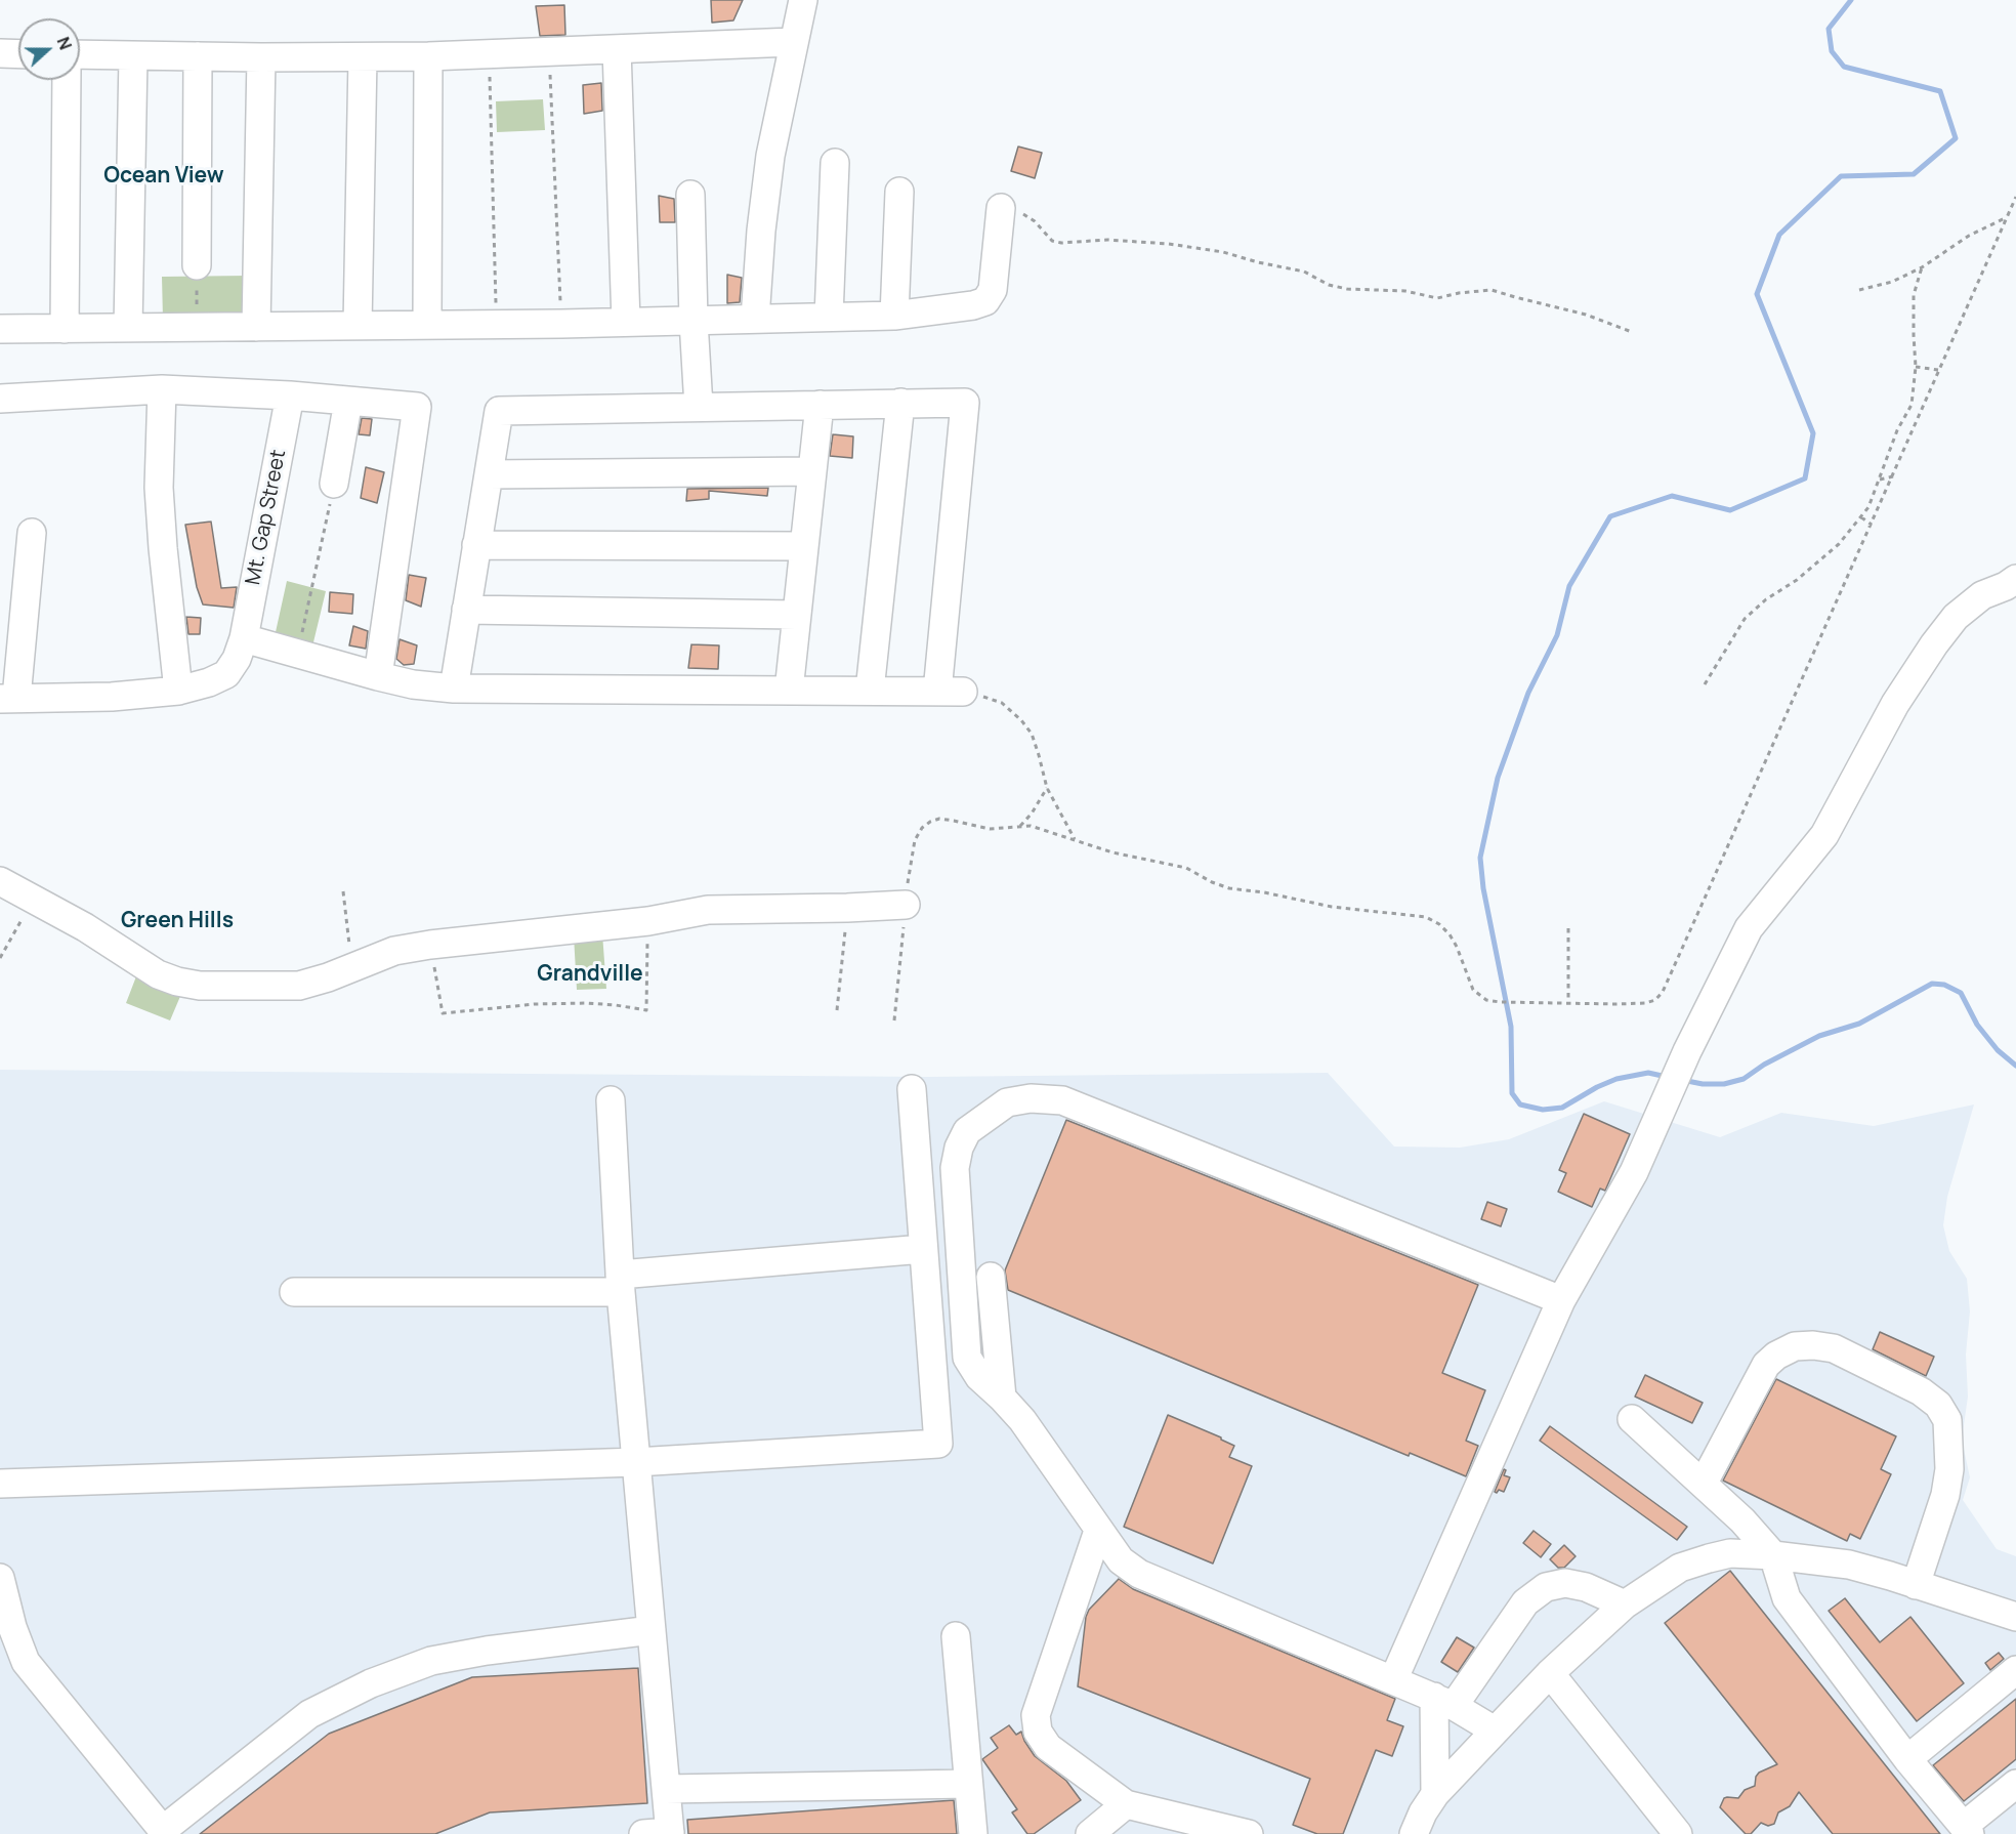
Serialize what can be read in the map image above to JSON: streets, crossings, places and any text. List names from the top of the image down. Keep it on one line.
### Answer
{"streets":{"street":["Mt. Gap Street"]},"districts":["Ocean View","Green Hills","Grandville"],"north":"right"}
